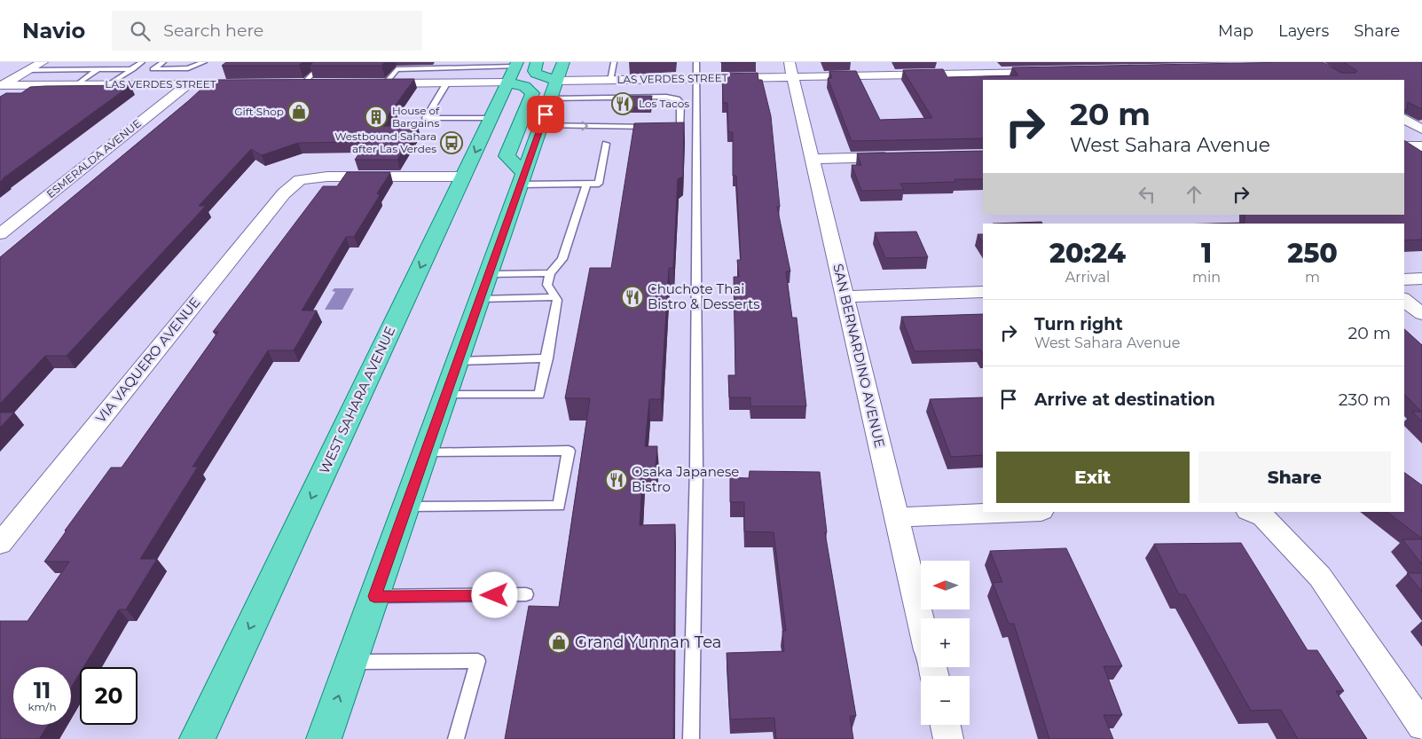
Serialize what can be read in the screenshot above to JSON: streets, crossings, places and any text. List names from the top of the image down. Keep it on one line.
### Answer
{"streets":{"main road":["WEST SAHARA AVENUE"],"street":["LAS VERDES STREET","ESMERALDA AVENUE","SAN BERNARDINO AVENUE","VIA VAQUERO AVENUE"]},"crossings":[["LAS VERDES STREET","ESMERALDA AVENUE"],["LAS VERDES STREET","SAN BERNARDINO AVENUE"],["VIA VAQUERO AVENUE","WEST SAHARA AVENUE"]],"places":{"restaurant":["Los Tacos","Chuchote Thai Bistro & Desserts","Osaka Japanese Bistro"],"shop":["Gift Shop","Grand Yunnan Tea"],"building":["House of Bargains"],"bus stop":["Westbound Sahara after Las Verdes"]},"north":"left","page":{"header":"Navio","search":"Search here","nav":["Map","Layers","Share"],"turn":["20 m","West Sahara Avenue"],"eta":["20:24","Arrival","1","min","250","m"],"list":[{"name":"Turn right","note":"West Sahara Avenue","value":"20 m"},{"name":"Arrive at destination","value":"230 m"}],"buttons":["Exit","Share"],"map_buttons":["+","−"],"speed":"11 km/h","limit":"20"}}
